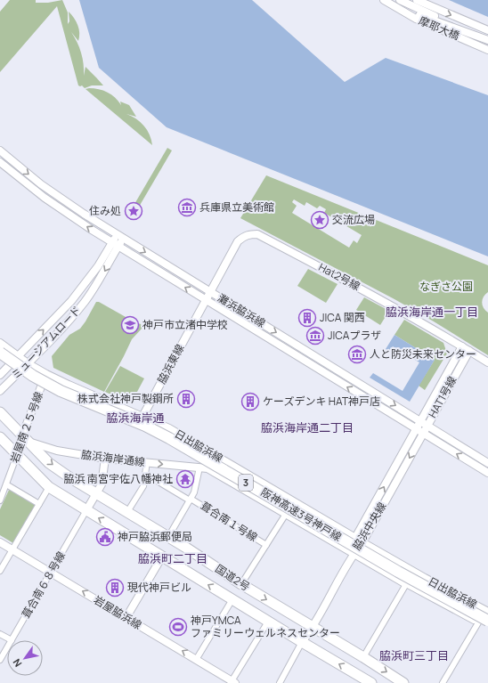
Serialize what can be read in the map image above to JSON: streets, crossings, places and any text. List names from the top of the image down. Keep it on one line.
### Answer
{"streets":{"highway":["3","阪神高速3号神戸線","国道2号"],"street":["摩耶大橋","Hat2号線","灘浜脇浜線","ミュージアムロード","脇浜東線","HAT1号線","岩屋南２５号線","日出脇浜線","脇浜海岸通線","葺合南１号線","脇浜中央線","葺合南６８号線","岩屋脇浜線"]},"crossings":[["Hat2号線","灘浜脇浜線"],["Hat2号線","脇浜東線"],["Hat2号線","HAT1号線"],["灘浜脇浜線","ミュージアムロード"],["灘浜脇浜線","脇浜東線"],["灘浜脇浜線","HAT1号線"],["灘浜脇浜線","脇浜中央線"],["ミュージアムロード","日出脇浜線"],["脇浜東線","日出脇浜線"],["HAT1号線","脇浜中央線"],["岩屋南２５号線","日出脇浜線"],["岩屋南２５号線","脇浜海岸通線"],["岩屋南２５号線","国道2号"],["日出脇浜線","脇浜中央線"],["脇浜海岸通線","脇浜中央線"],["脇浜海岸通線","国道2号"],["国道2号","葺合南６８号線"],["葺合南６８号線","岩屋脇浜線"]],"one_way":["岩屋脇浜線"],"districts":["脇浜海岸通一丁目","脇浜海岸通","脇浜海岸通二丁目","脇浜町二丁目","脇浜町三丁目"],"parks":["なぎさ公園"],"places":{"museum":["兵庫県立美術館","JICAプラザ","人と防災未来センター"],"place":["住み処","交流広場"],"building":["JICA 関西","株式会社神戸製鋼所","ケーズデンキ HAT神戸店","現代神戸ビル"],"school or university":["神戸市立渚中学校"],"temple":["脇浜 南宮宇佐八幡神社"],"public building":["神戸脇浜郵便局"],"sports":["神戸YMCA ファミリーウェルネスセンター"]},"north":"bottom left"}
